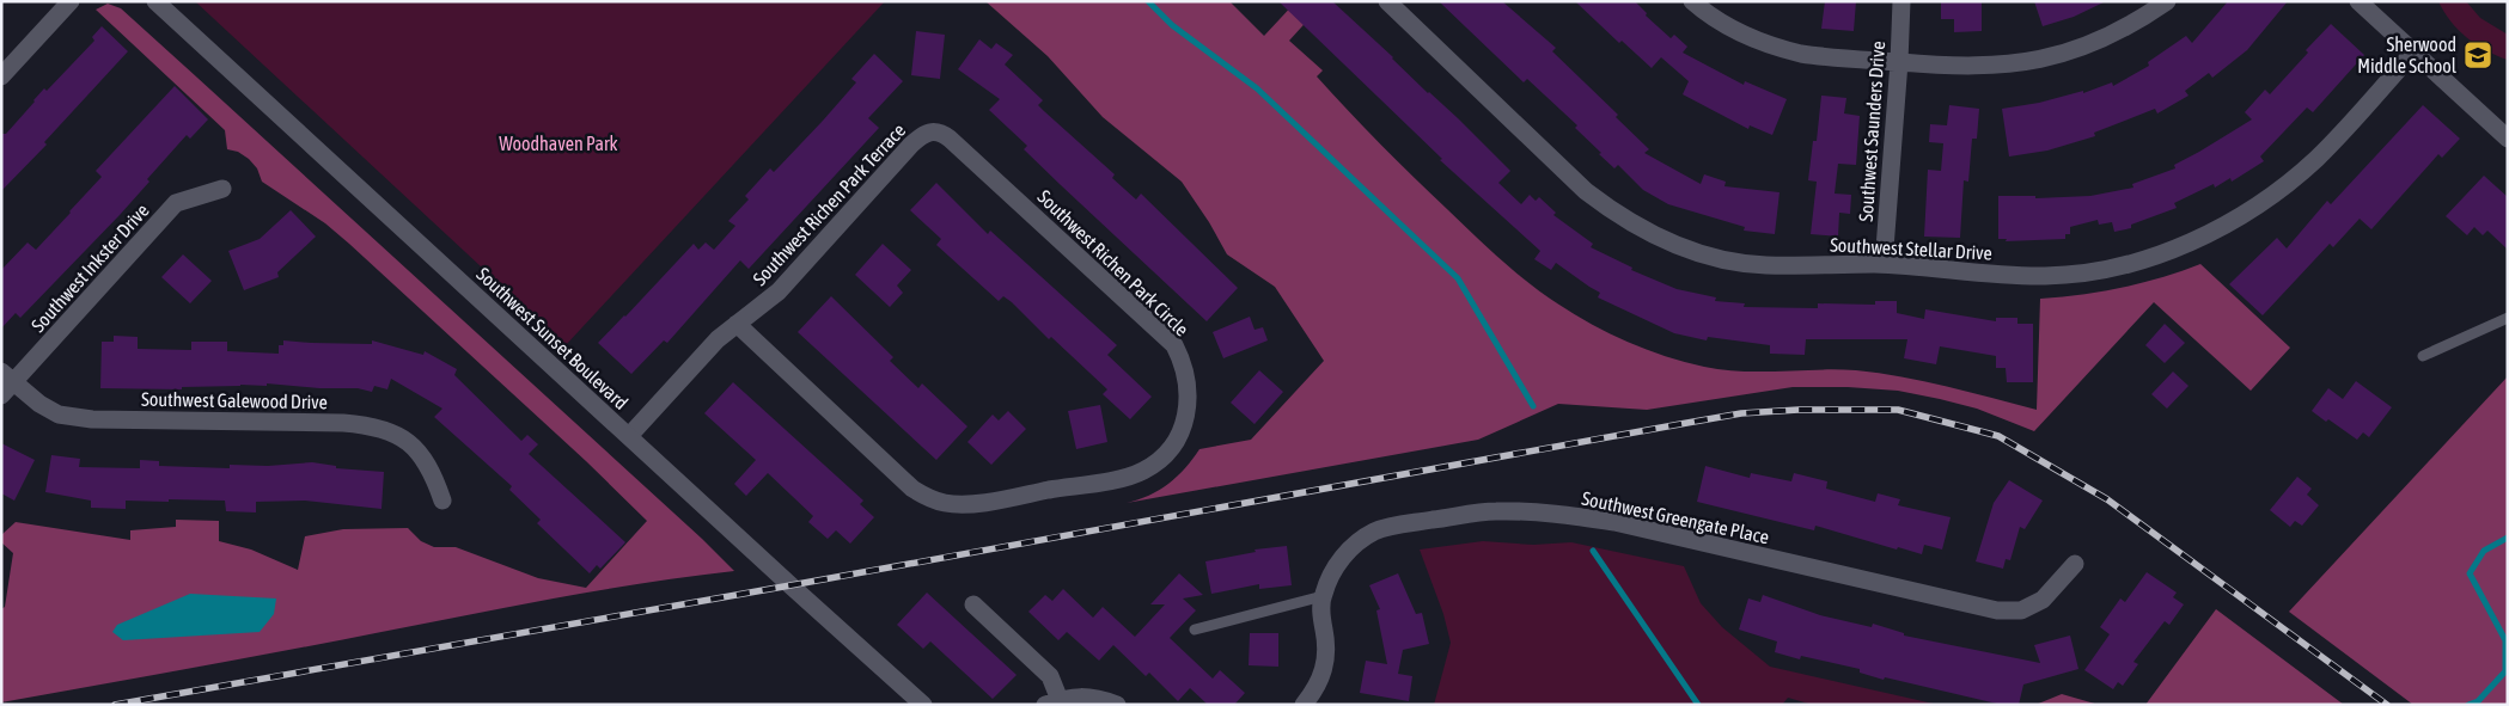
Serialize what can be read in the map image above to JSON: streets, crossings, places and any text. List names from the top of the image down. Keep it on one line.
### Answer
{"streets":{"street":["Southwest Saunders Drive","Southwest Richen Park Terrace","Southwest Stellar Drive","Southwest Richen Park Circle","Southwest Inkster Drive","Southwest Sunset Boulevard","Southwest Galewood Drive","Southwest Greengate Place"]},"crossings":[["Southwest Saunders Drive","Southwest Stellar Drive"],["Southwest Richen Park Terrace","Southwest Richen Park Circle"],["Southwest Richen Park Terrace","Southwest Sunset Boulevard"],["Southwest Inkster Drive","Southwest Galewood Drive"]],"parks":["Woodhaven Park"],"places":{"school or university":["Sherwood Middle School"]}}
